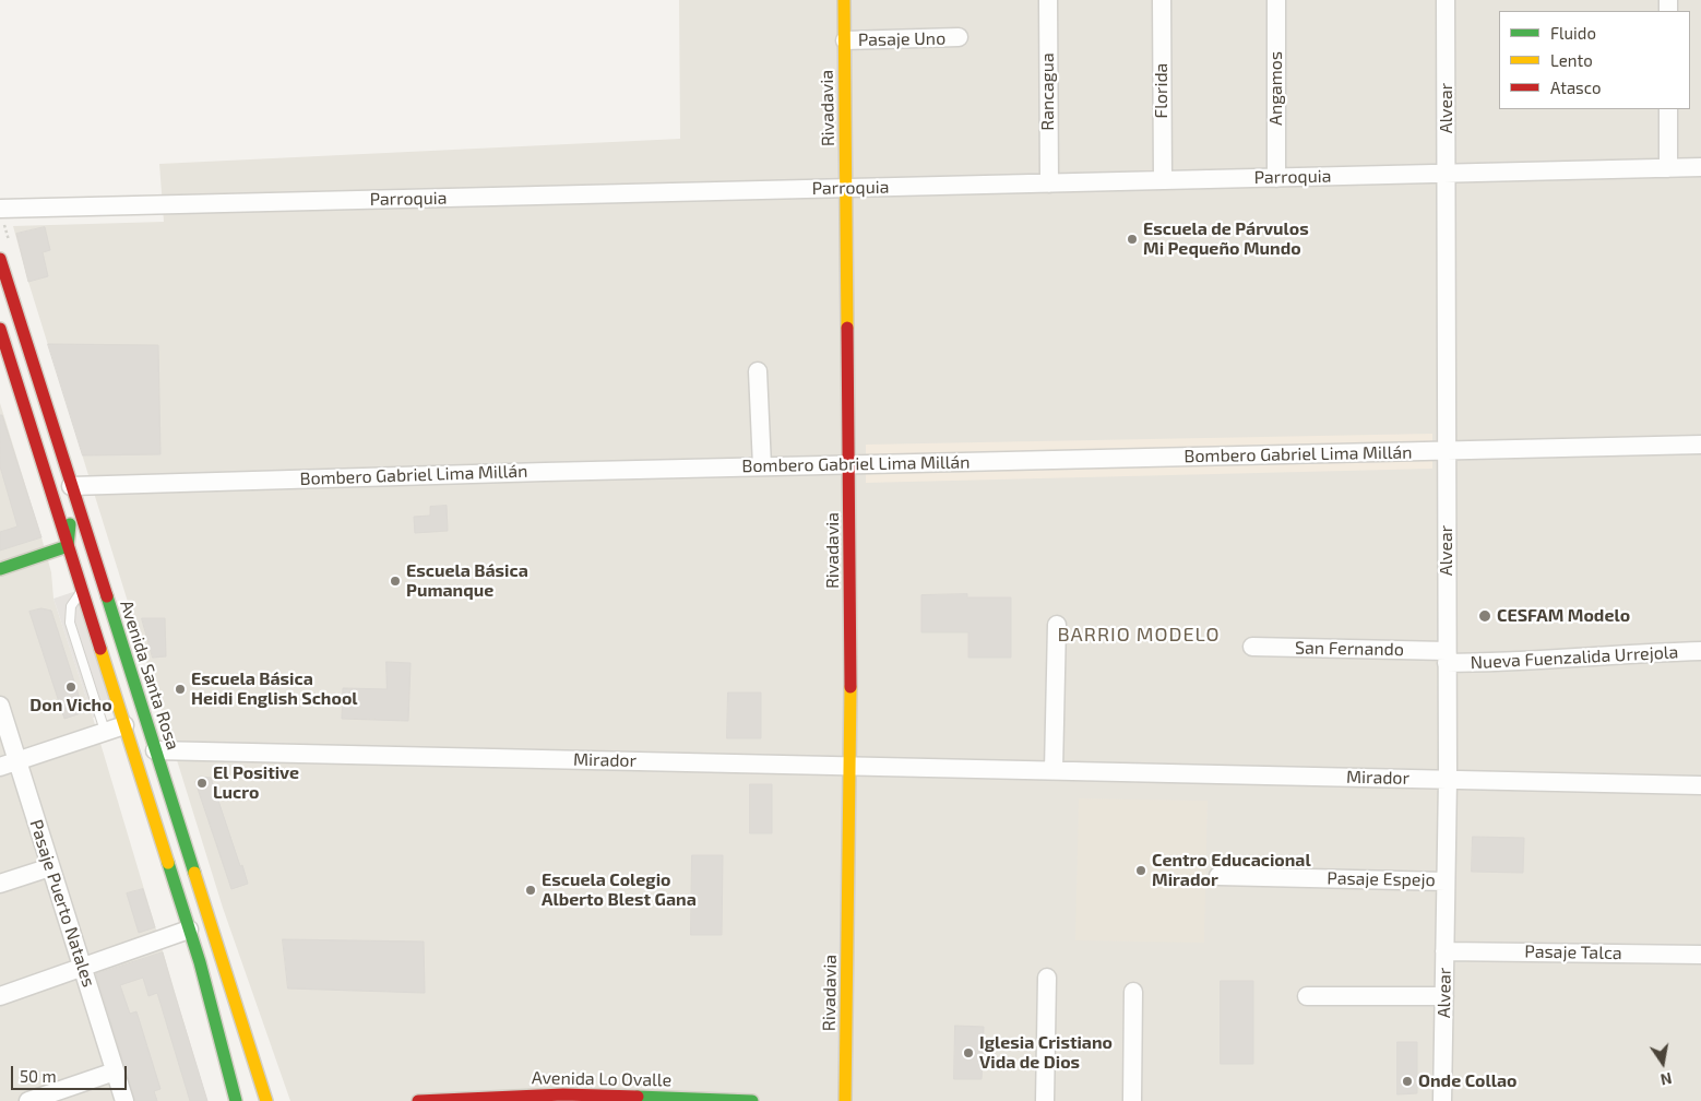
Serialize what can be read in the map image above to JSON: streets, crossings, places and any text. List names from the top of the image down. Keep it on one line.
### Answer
{"streets":{"main road":["Rivadavia","Avenida Santa Rosa","Avenida Lo Ovalle"],"street":["Pasaje Uno","Angamos","Florida","Rancagua","Alvear","Parroquia","Bombero Gabriel Lima Millán","San Fernando","Nueva Fuenzalida Urrejola","Mirador","Pasaje Espejo","Pasaje Puerto Natales","Pasaje Talca"]},"crossings":[["Pasaje Uno","Rivadavia"],["Angamos","Parroquia"],["Florida","Parroquia"],["Rancagua","Parroquia"],["Rivadavia","Parroquia"],["Rivadavia","Bombero Gabriel Lima Millán"],["Rivadavia","Mirador"],["Alvear","Parroquia"],["Alvear","Bombero Gabriel Lima Millán"],["Alvear","San Fernando"],["Alvear","Nueva Fuenzalida Urrejola"],["Alvear","Mirador"],["Alvear","Pasaje Espejo"],["Alvear","Pasaje Talca"],["Bombero Gabriel Lima Millán","Avenida Santa Rosa"],["San Fernando","Nueva Fuenzalida Urrejola"],["Avenida Santa Rosa","Mirador"]],"districts":["BARRIO MODELO"],"places":["Escuela de Párvulos Mi Pequeño Mundo","Escuela Básica Pumanque","CESFAM Modelo","Don Vicho","Escuela Básica Heidi English School","El Positive Lucro","Centro Educacional Mirador","Escuela Colegio Alberto Blest Gana","Iglesia Cristiano Vida de Dios","Onde Collao"],"legend":["Fluido","Lento","Atasco"],"scale_bar":"50 m","north":"bottom"}
